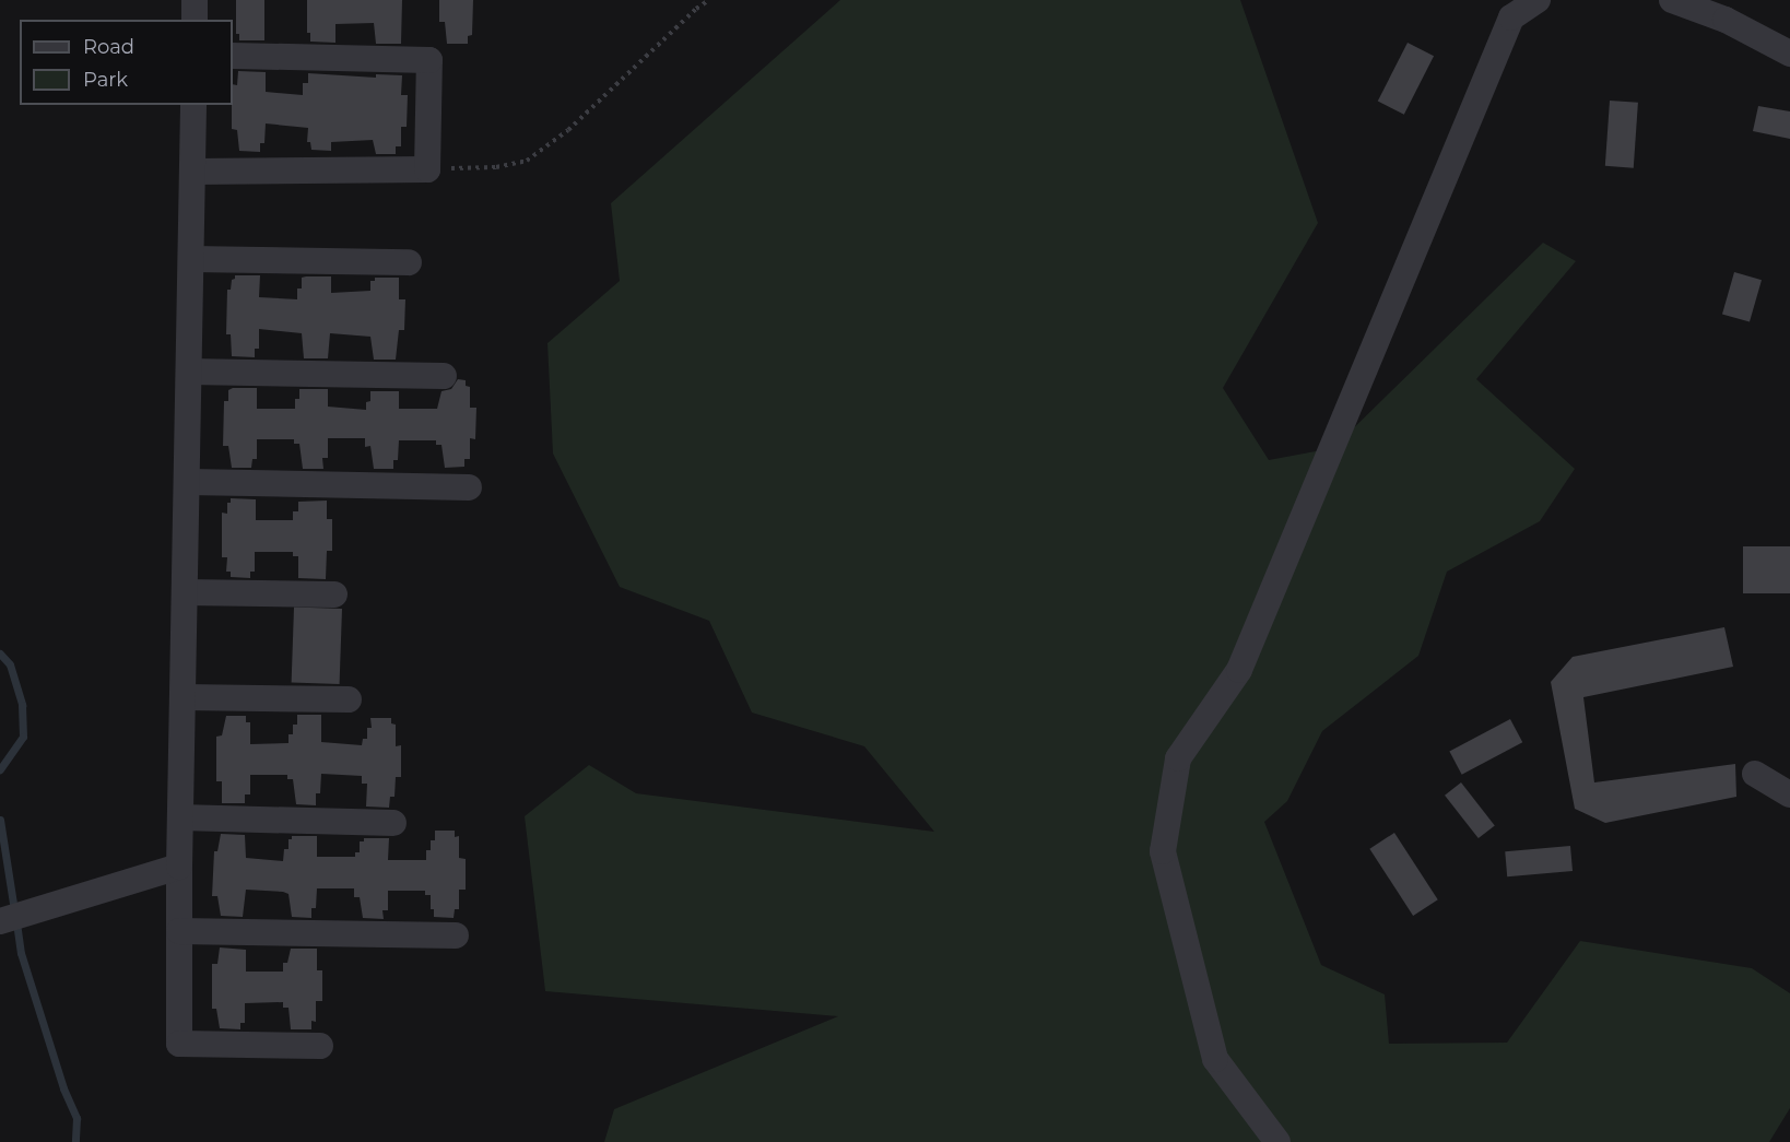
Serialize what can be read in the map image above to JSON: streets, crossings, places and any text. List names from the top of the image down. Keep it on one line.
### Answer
{"legend":["Road","Park"]}
